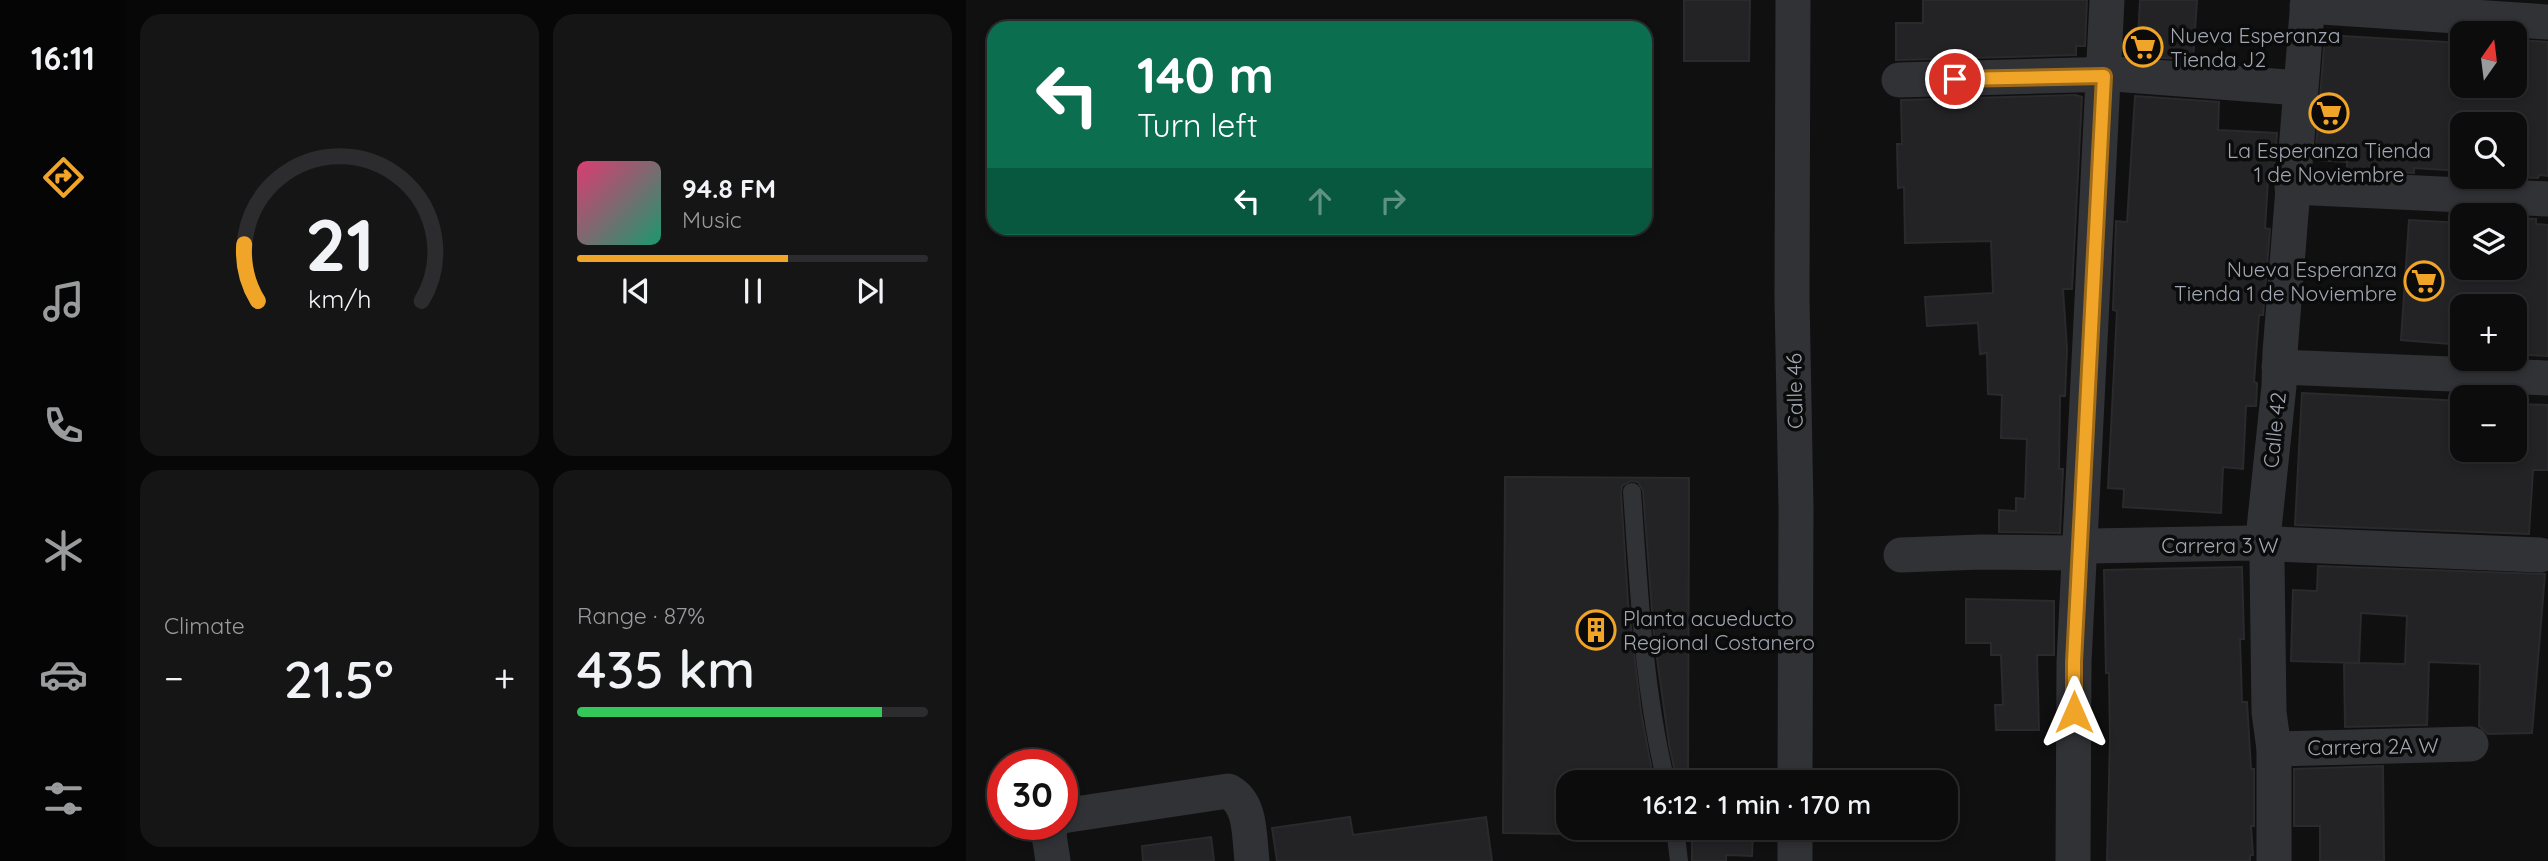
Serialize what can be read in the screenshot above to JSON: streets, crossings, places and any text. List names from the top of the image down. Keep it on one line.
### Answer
{"streets":{"street":["Calle 46","Calle 42","Carrera 3 W","Carrera 2A W"]},"crossings":[["Calle 42","Carrera 3 W"],["Calle 42","Carrera 2A W"]],"places":{"supermarket":["Nueva Esperanza Tienda J2","La Esperanza Tienda 1 de Noviembre","Nueva Esperanza Tienda 1 de Noviembre"],"building":["Planta acueducto Regional Costanero"]},"north":"top","page":{"tabs":"16:11","map_buttons":["+","−"],"turn":["140 m","Turn left"],"song":["94.8 FM","Music"],"tile":["Climate",["Range · 87%","435 km"]],"heat":["−","21.5°","+"],"limit":"30","trip":"16:12 · 1 min · 170 m","gauge":["21","km/h"]}}
